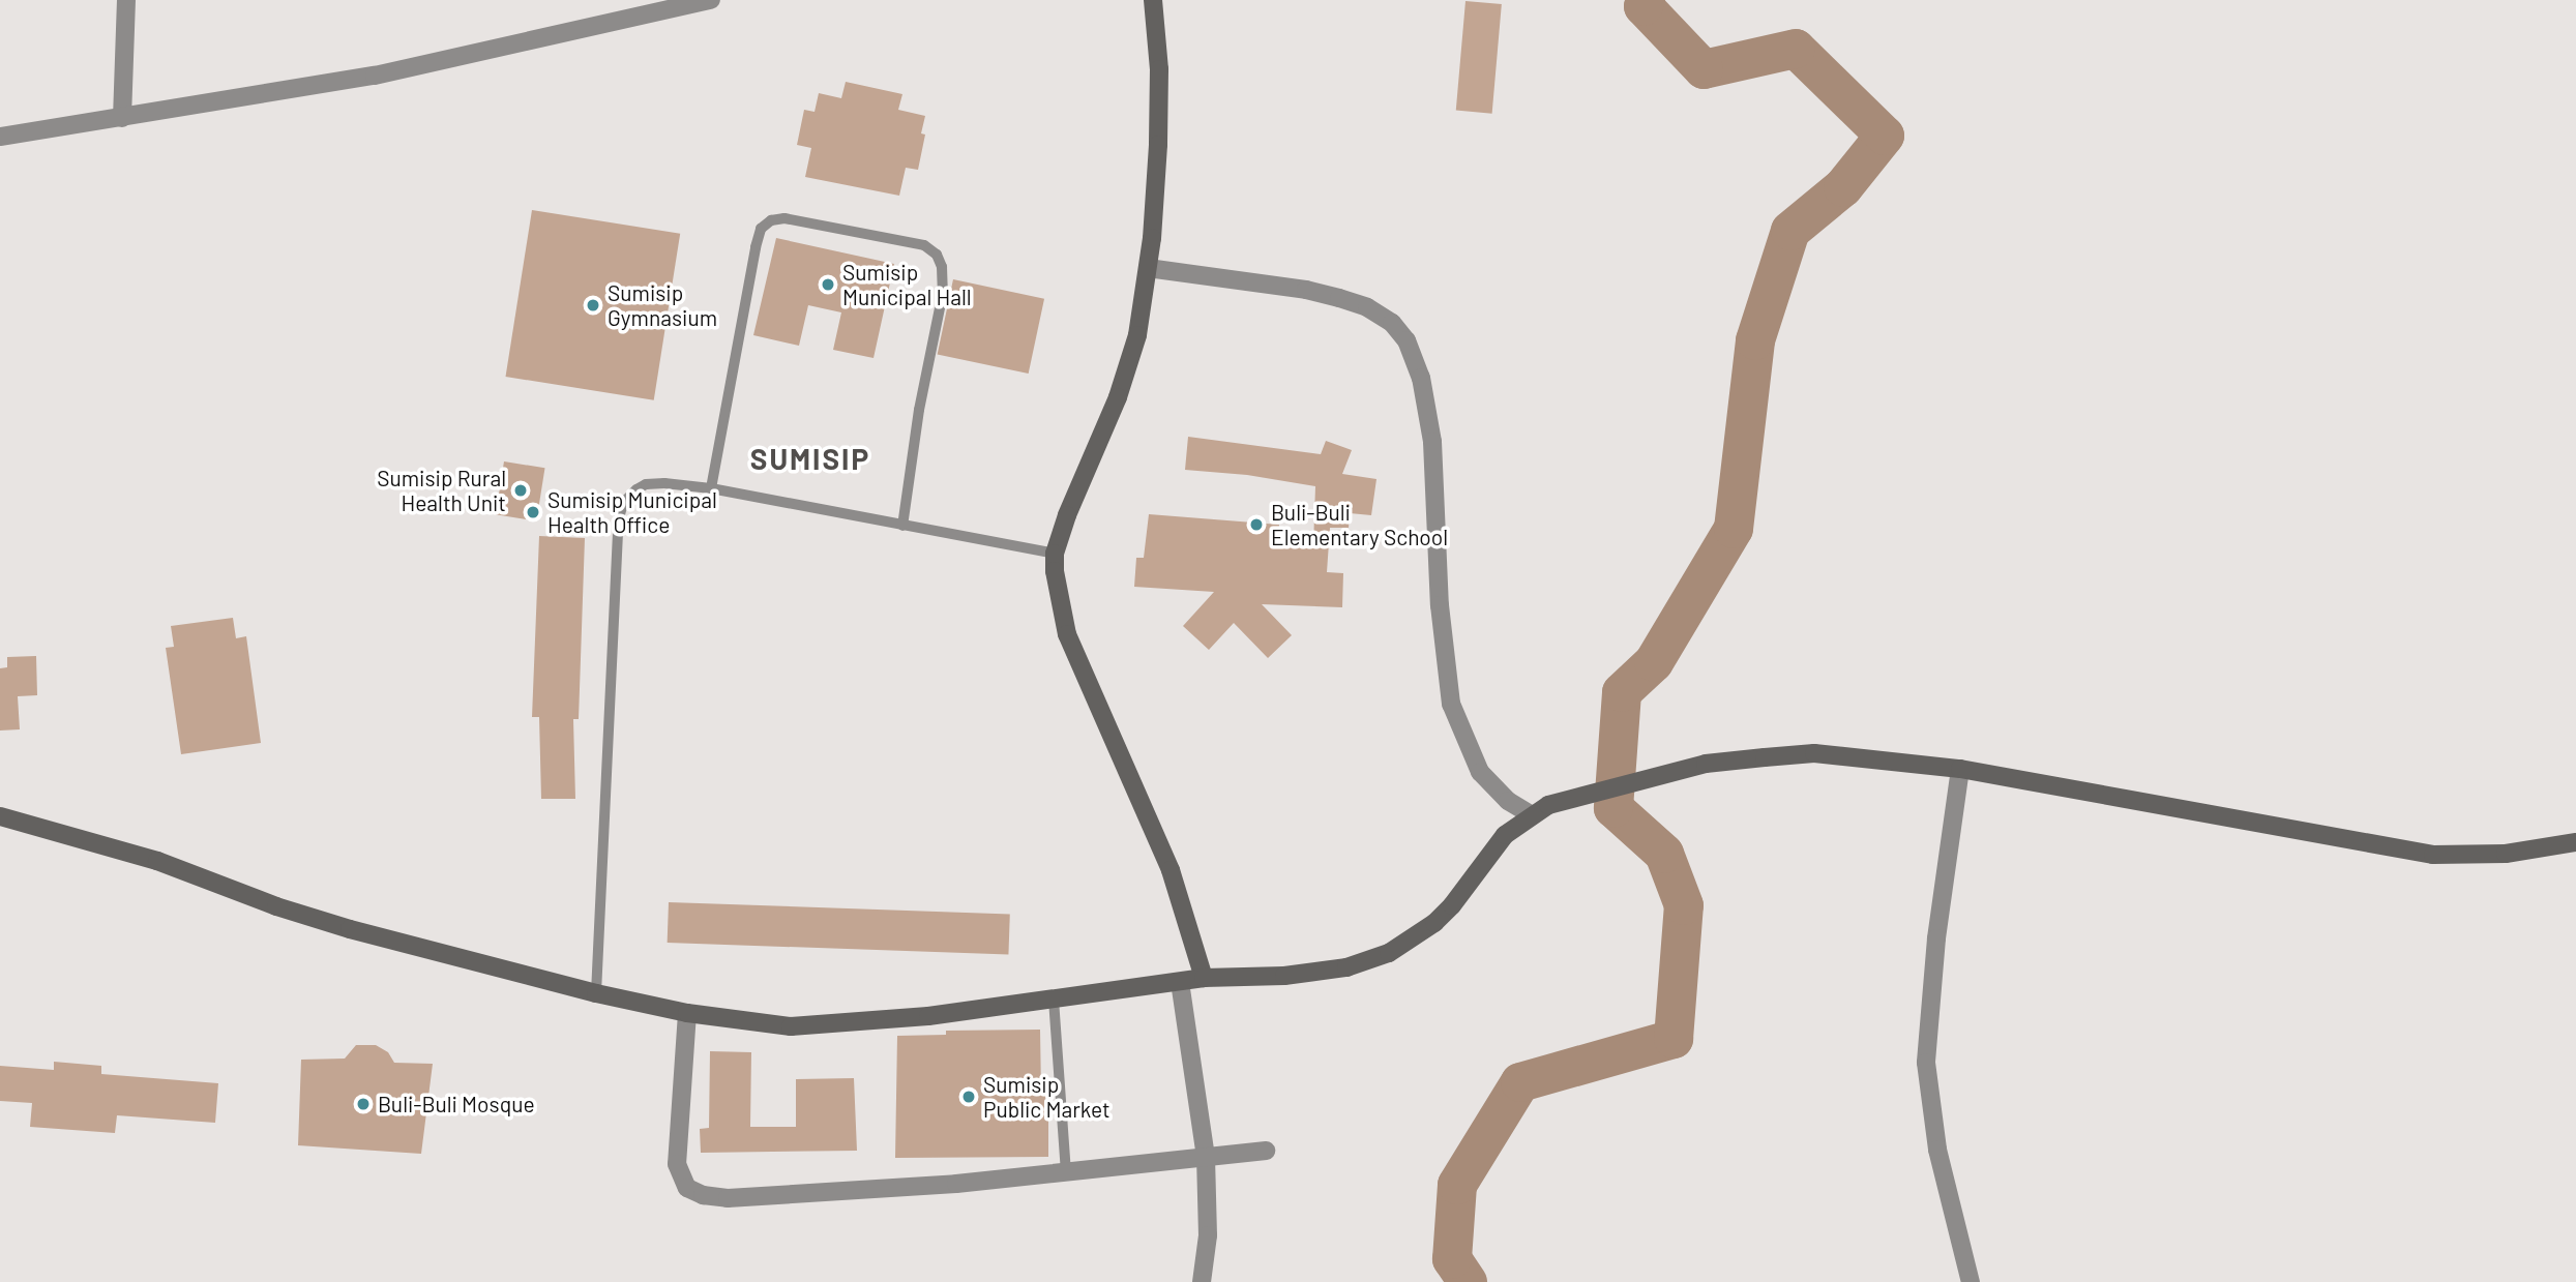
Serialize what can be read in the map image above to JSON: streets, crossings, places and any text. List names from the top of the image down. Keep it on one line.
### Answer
{"districts":["SUMISIP"],"places":["Sumisip Municipal Hall","Sumisip Gymnasium","Sumisip Rural Health Unit","Sumisip Municipal Health Office","Buli-Buli Elementary School","Sumisip Public Market","Buli-Buli Mosque"]}
